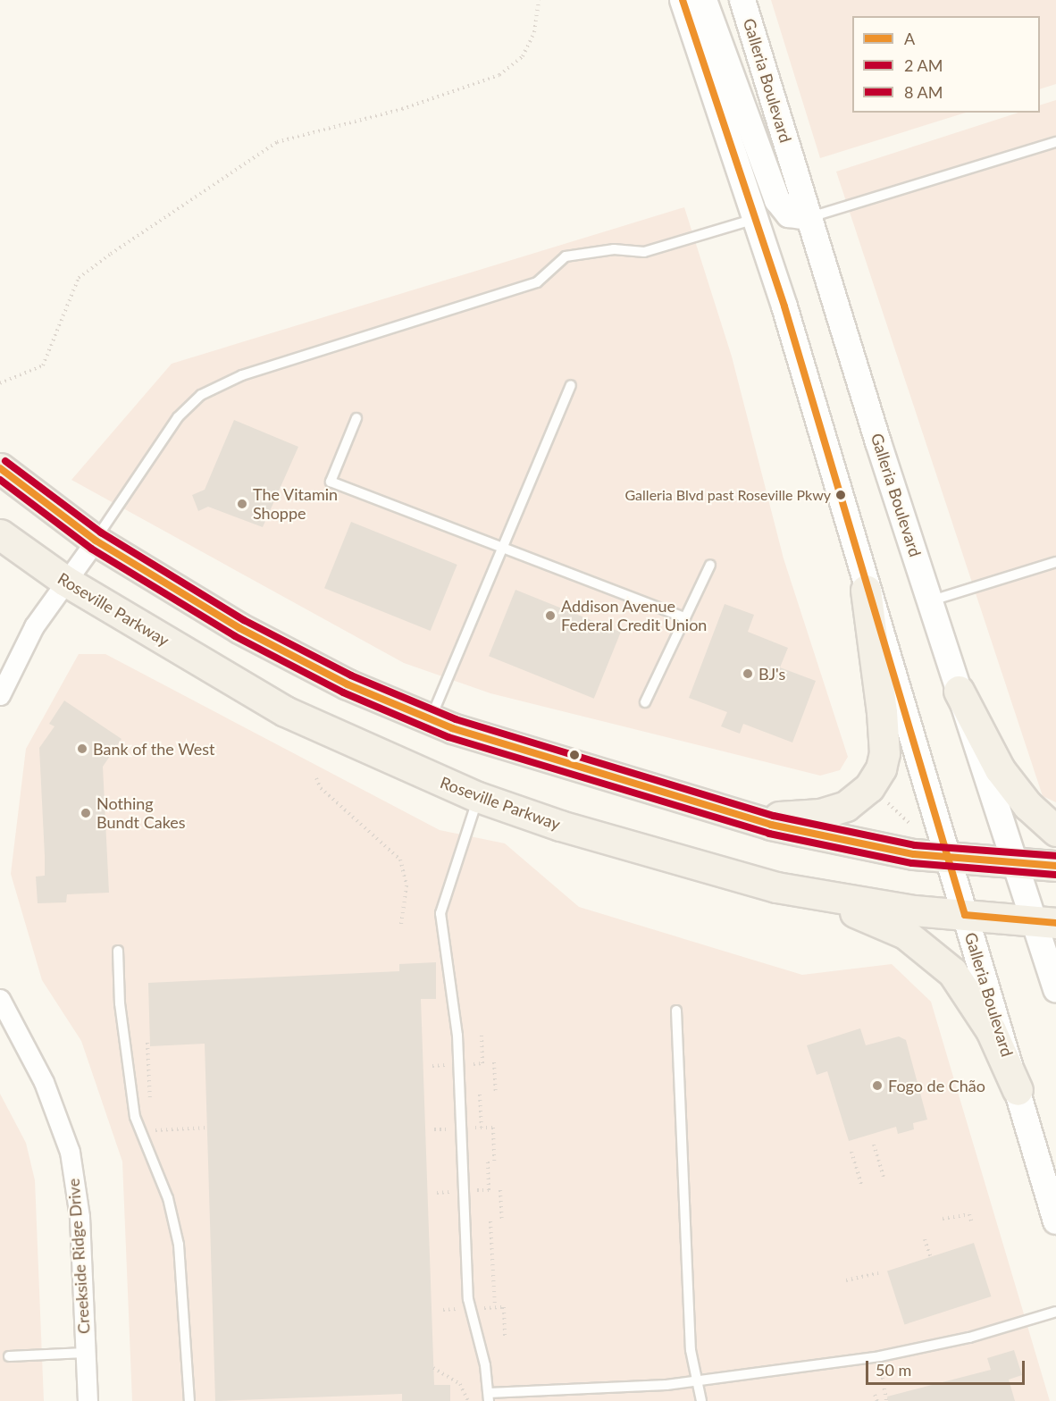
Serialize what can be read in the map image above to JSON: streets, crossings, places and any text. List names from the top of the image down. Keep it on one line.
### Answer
{"streets":{"main road":["Galleria Boulevard","Roseville Parkway"],"street":["Creekside Ridge Drive"]},"crossings":[["Galleria Boulevard","Roseville Parkway"]],"places":["Galleria Blvd past Roseville Pkwy","The Vitamin Shoppe","Addison Avenue Federal Credit Union","BJ's","Bank of the West","Nothing Bundt Cakes","Fogo de Chão"],"lines":["transit line A"],"legend":["A","2 AM","8 AM"],"scale_bar":"50 m"}
